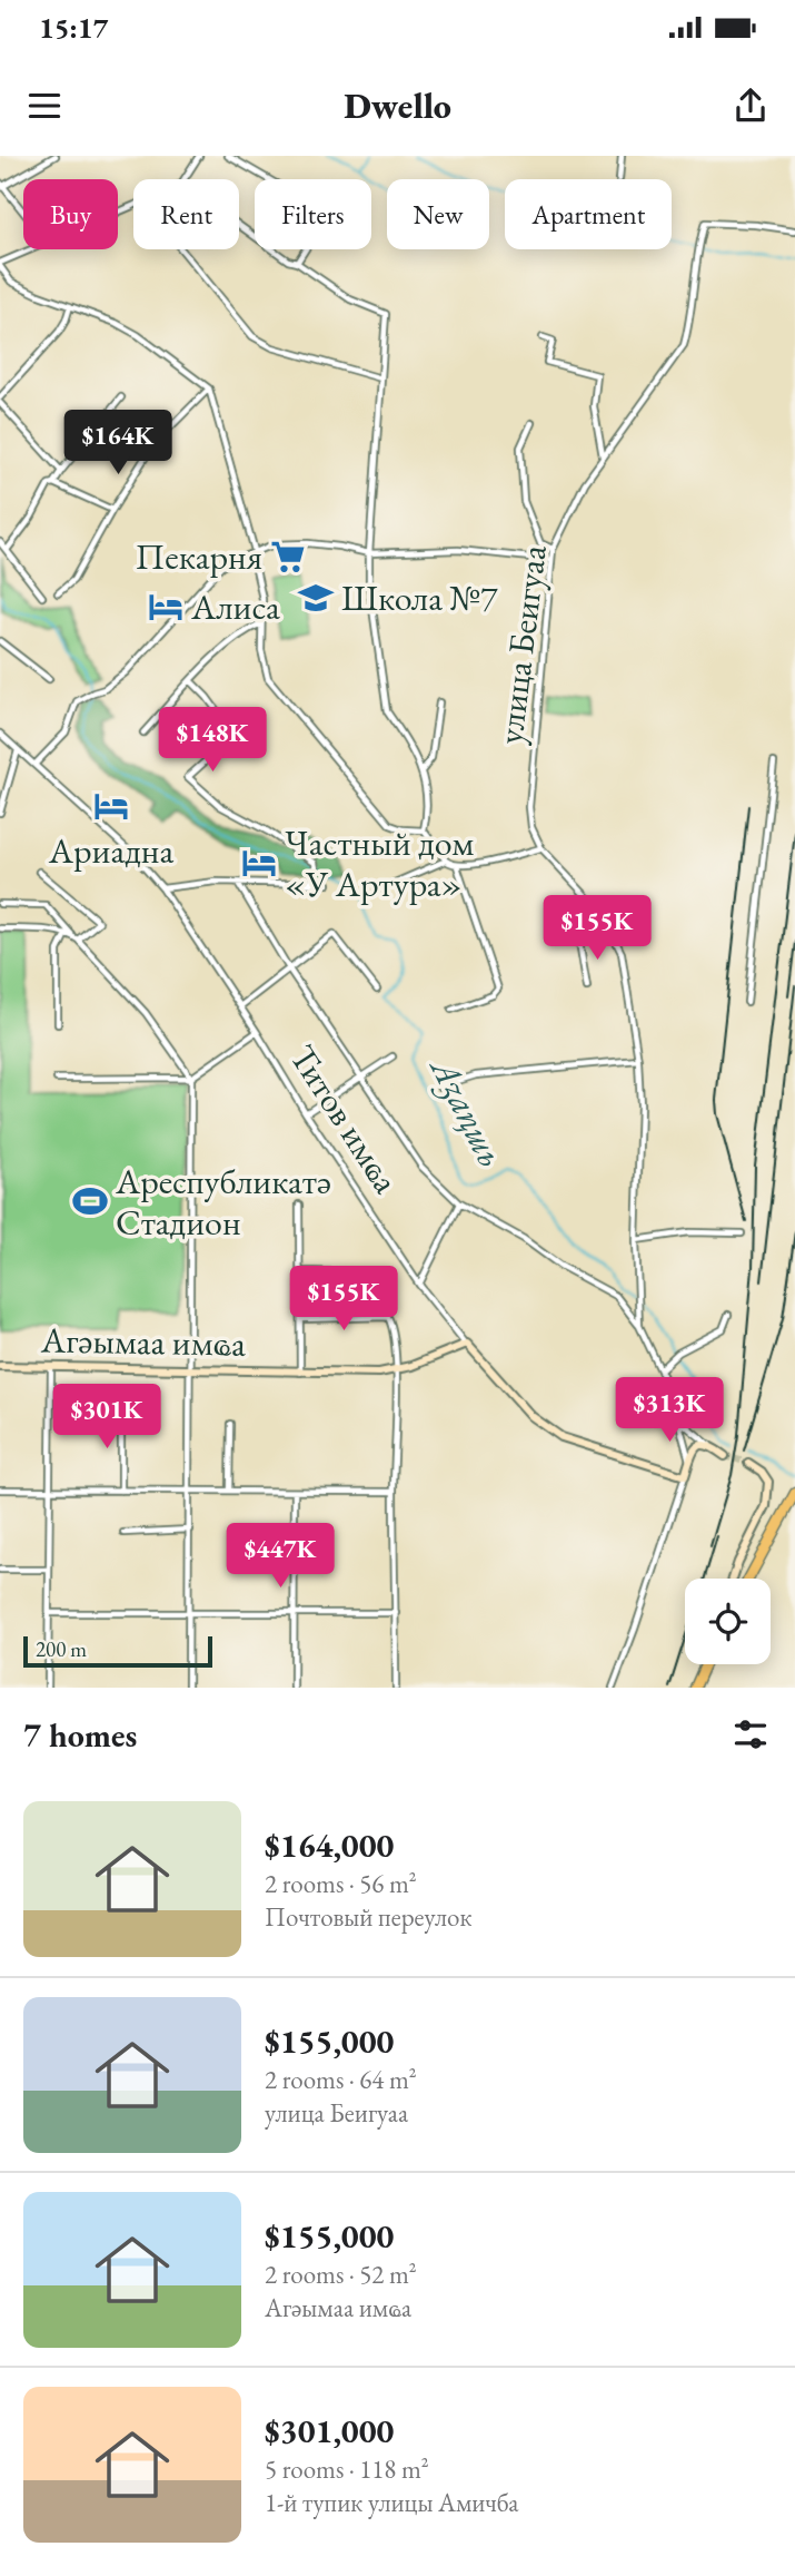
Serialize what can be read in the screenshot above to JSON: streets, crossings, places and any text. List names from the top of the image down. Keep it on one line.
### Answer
{"streets":{"street":["улица Беигуаа","Титов имҩа","Агәымаа имҩа"]},"crossings":[["Титов имҩа","Агәымаа имҩа"]],"water":["Аӡаԥшь"],"places":{"supermarket":["Пекарня"],"school or university":["Школа №7"],"hotel":["Алиса","Ариадна","Частный дом «У Артура»"],"sports":["Ареспубликатә Стадион"]},"scale_bar":"200 m","page":{"status":"15:17","header":"Dwello","chip":["Buy","Rent","Filters","New","Apartment"],"price":["$164K","$148K","$155K","$155K","$313K","$301K","$447K"],"scale":"200 m","heading":"7 homes","list":[{"name":"$164,000","note":"2 rooms · 56 m² · Почтовый переулок"},{"name":"$155,000","note":"2 rooms · 64 m² · улица Беигуаа"},{"name":"$155,000","note":"2 rooms · 52 m² · Агәымаа имҩа"},{"name":"$301,000","note":"5 rooms · 118 m² · 1-й тупик улицы Амичба"}]}}
